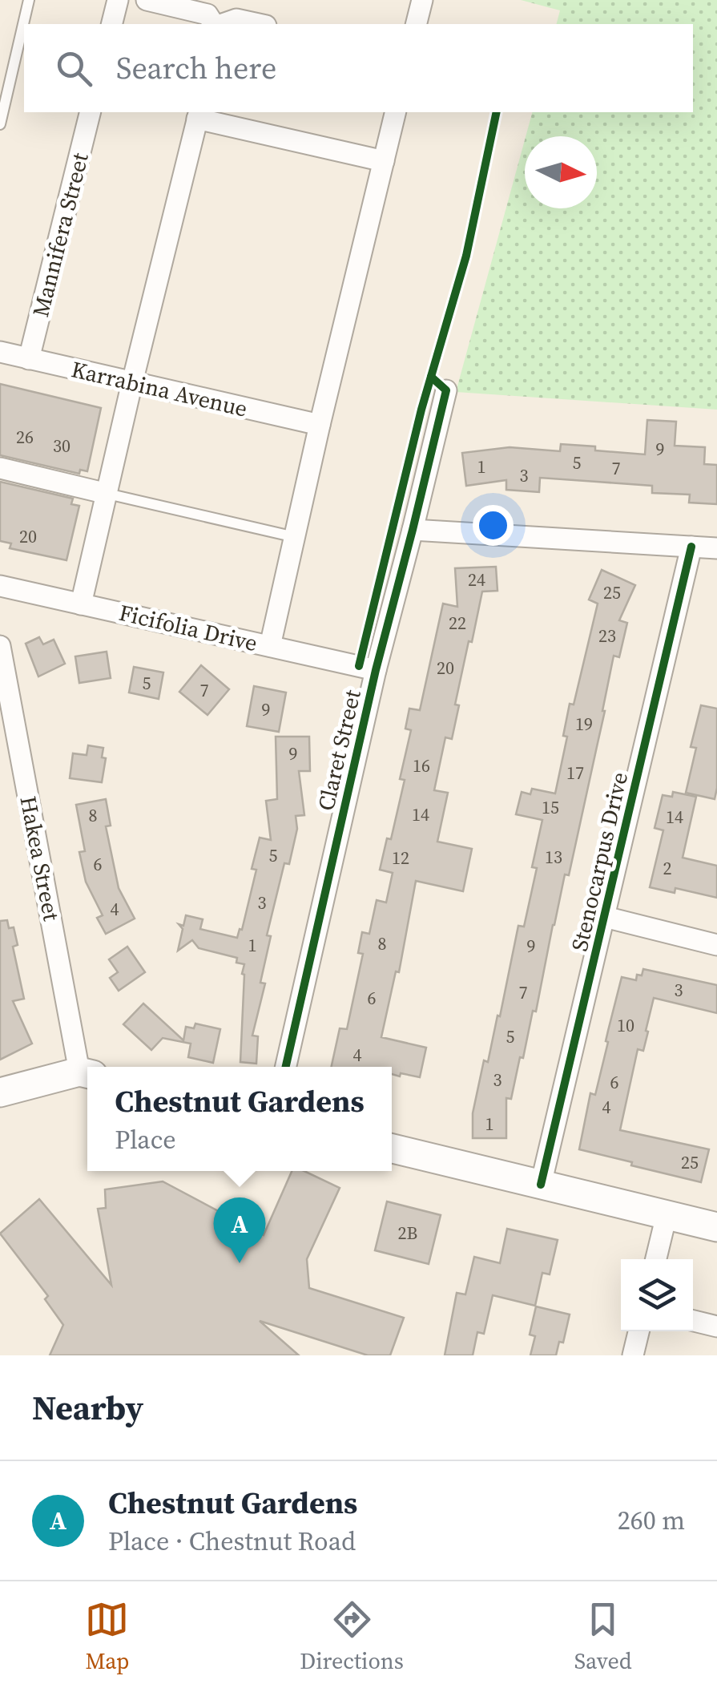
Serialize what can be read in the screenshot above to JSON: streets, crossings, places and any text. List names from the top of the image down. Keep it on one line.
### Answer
{"streets":{"street":["Mannifera Street","Karrabina Avenue","Ficifolia Drive","Claret Street","Hakea Street","Stenocarpus Drive"]},"crossings":[["Mannifera Street","Karrabina Avenue"],["Ficifolia Drive","Claret Street"]],"house_numbers":["26","30","9","5","1","7","3","20","24","25","22","23","20","5","7","9","19","9","16","17","15","14","8","14","5","13","12","6","2","3","4","8","1","9","3","7","6","10","5","4","3","6","4","1","25","2B"],"north":"right","page":{"search":"Search here","popup":["Chestnut Gardens","Place"],"pins":"A","heading":"Nearby","list":[{"mark":"A","name":"Chestnut Gardens","note":"Place · Chestnut Road","value":"260 m"}],"nav":["Map","Directions","Saved"]}}
